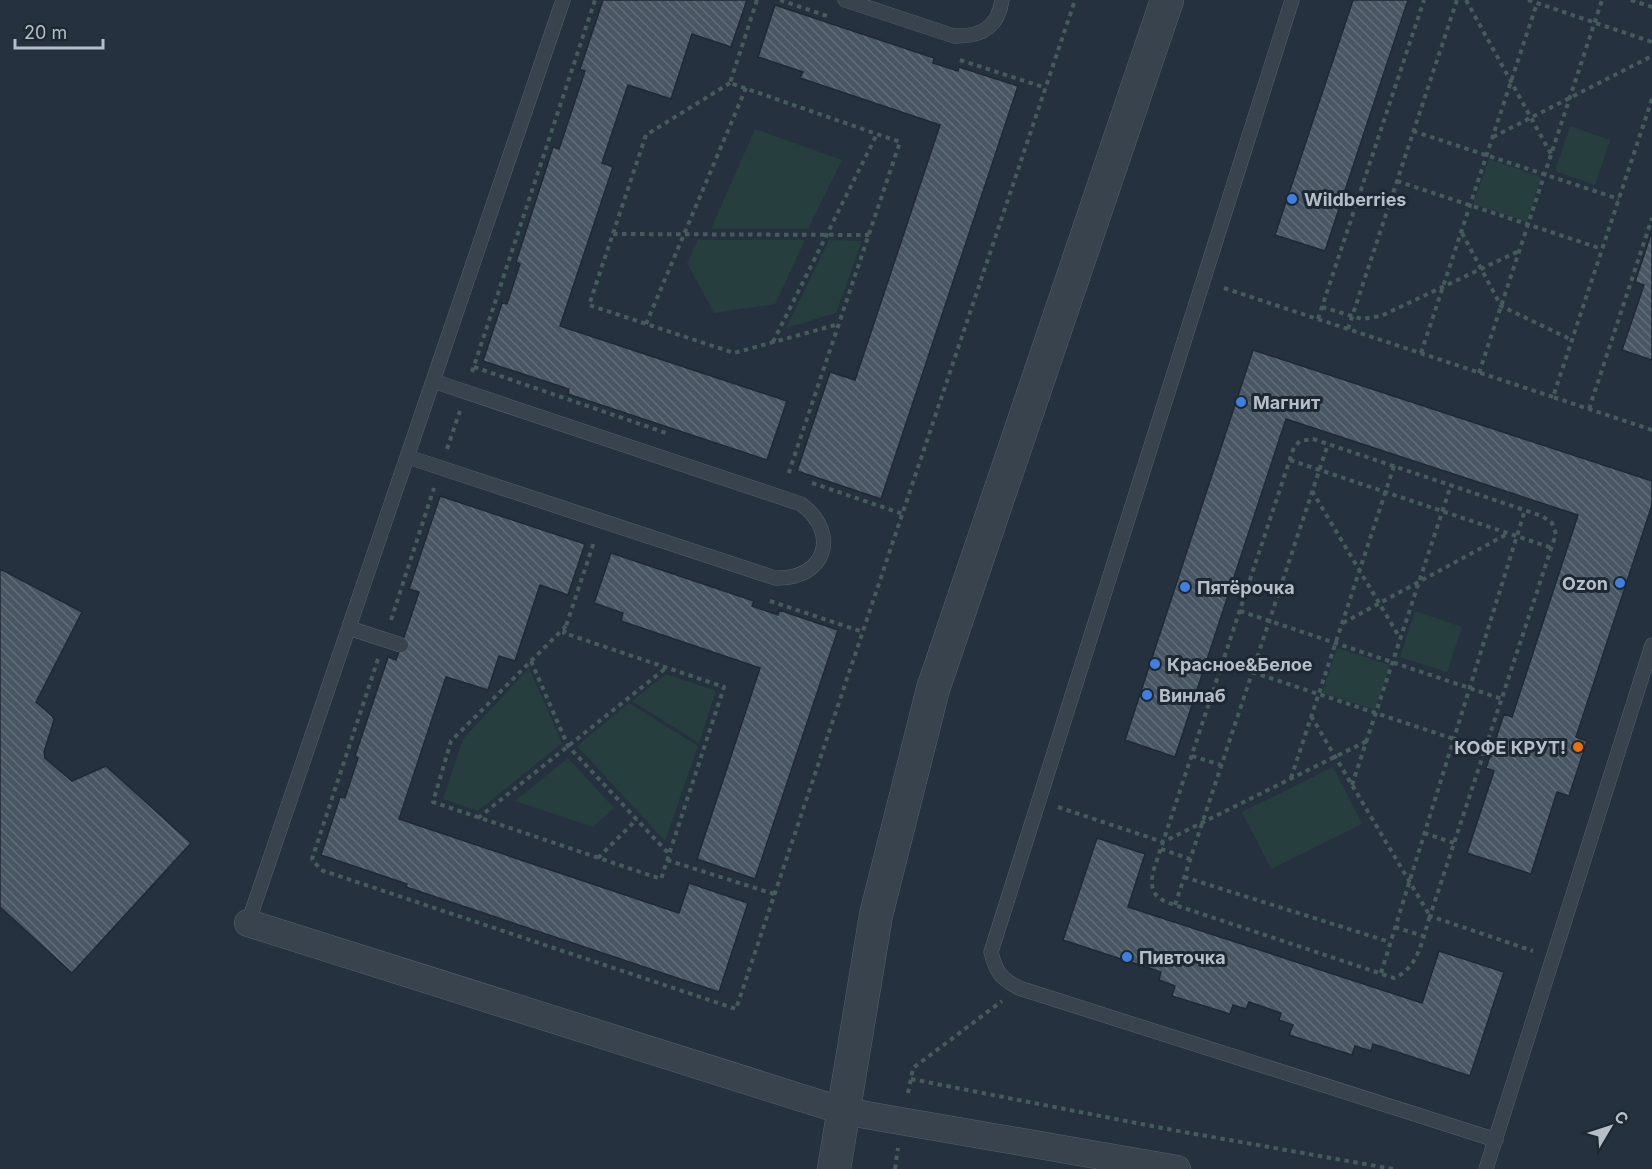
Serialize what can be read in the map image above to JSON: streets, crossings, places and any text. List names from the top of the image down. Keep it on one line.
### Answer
{"places":["Wildberries","Магнит","Ozon","Пятёрочка","Красное&Белое","Винлаб","КОФЕ КРУТ!","Пивточка"],"scale_bar":"20 m","north":"top right"}
